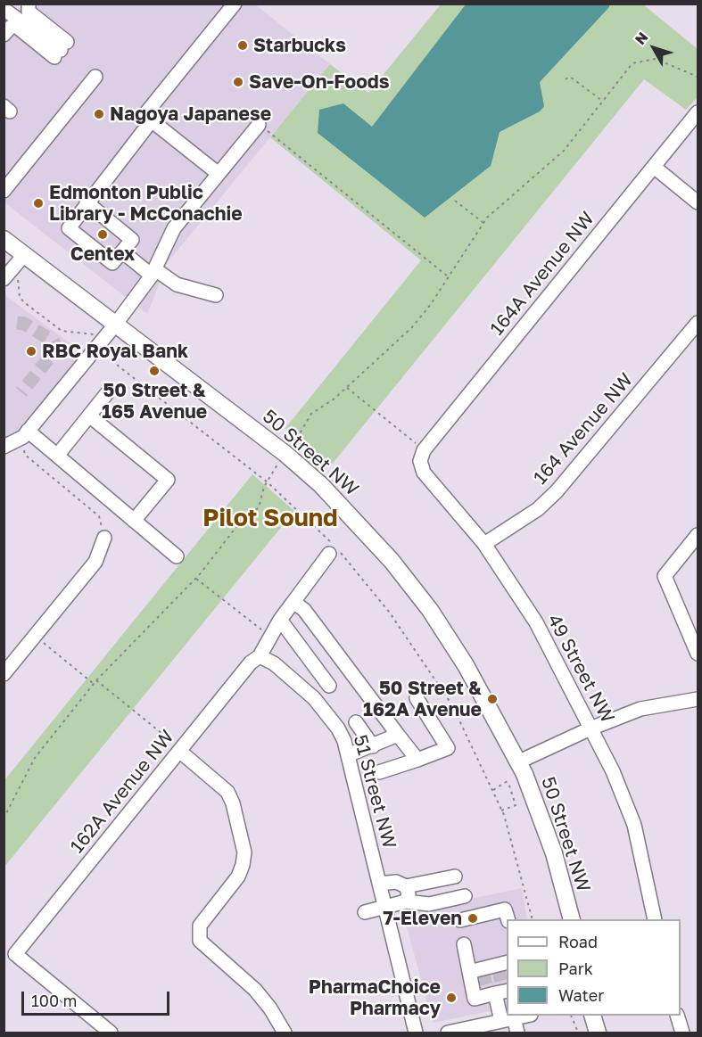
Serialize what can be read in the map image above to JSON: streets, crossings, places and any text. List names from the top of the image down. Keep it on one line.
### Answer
{"streets":{"main road":["50 Street NW"],"street":["164A Avenue NW","164 Avenue NW","49 Street NW","162A Avenue NW","51 Street NW"]},"crossings":[["164A Avenue NW","49 Street NW"],["164 Avenue NW","49 Street NW"],["162A Avenue NW","51 Street NW"]],"districts":["Pilot Sound"],"places":["Starbucks","Save-On-Foods","Nagoya Japanese","Edmonton Public Library - McConachie","Centex","RBC Royal Bank","50 Street & 165 Avenue","50 Street & 162A Avenue","7-Eleven","PharmaChoice Pharmacy"],"legend":["Road","Park","Water"],"scale_bar":"100 m","north":"top left"}
